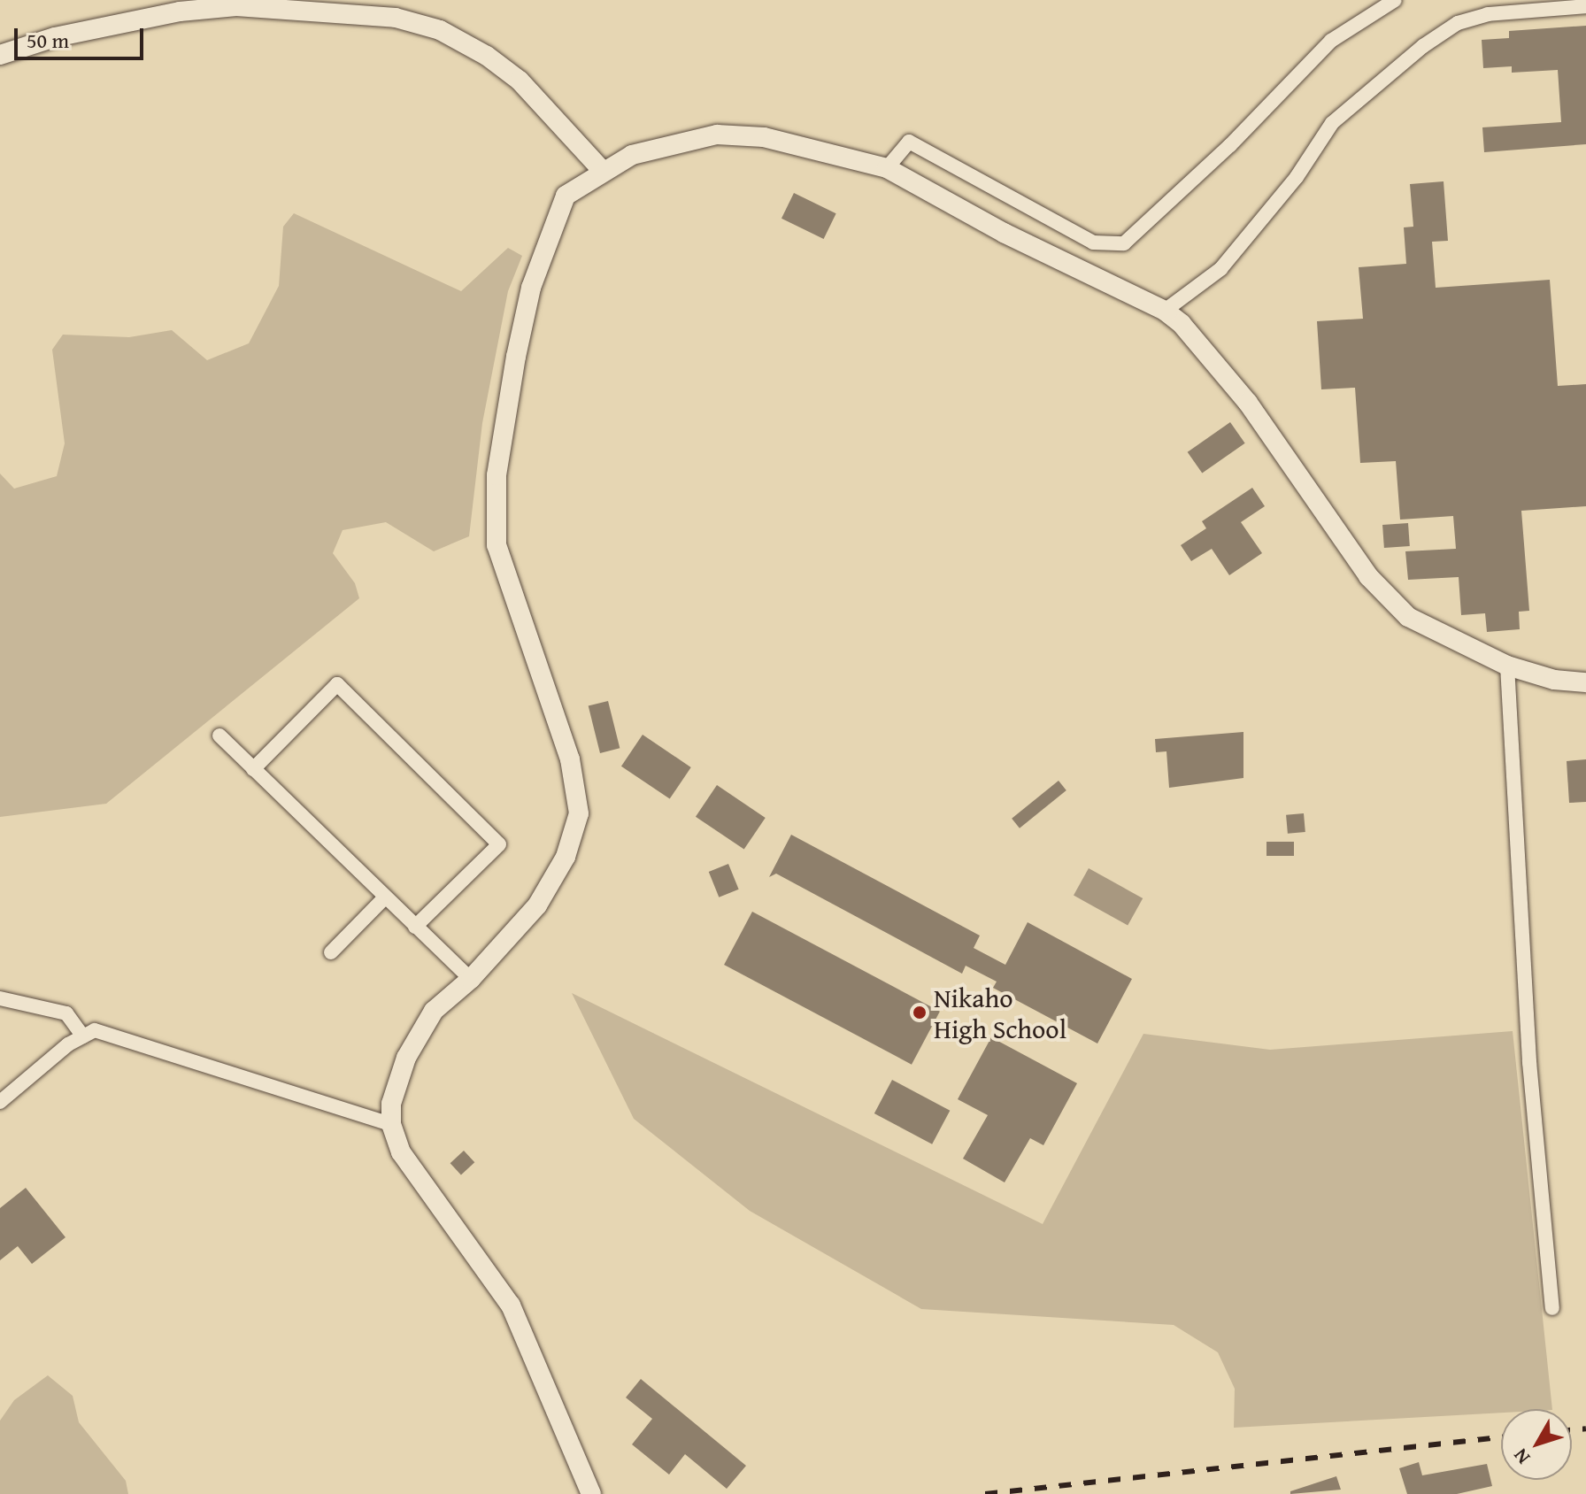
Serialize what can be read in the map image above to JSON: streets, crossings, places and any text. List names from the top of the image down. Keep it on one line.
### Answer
{"places":["Nikaho High School"],"scale_bar":"50 m","north":"bottom left"}
